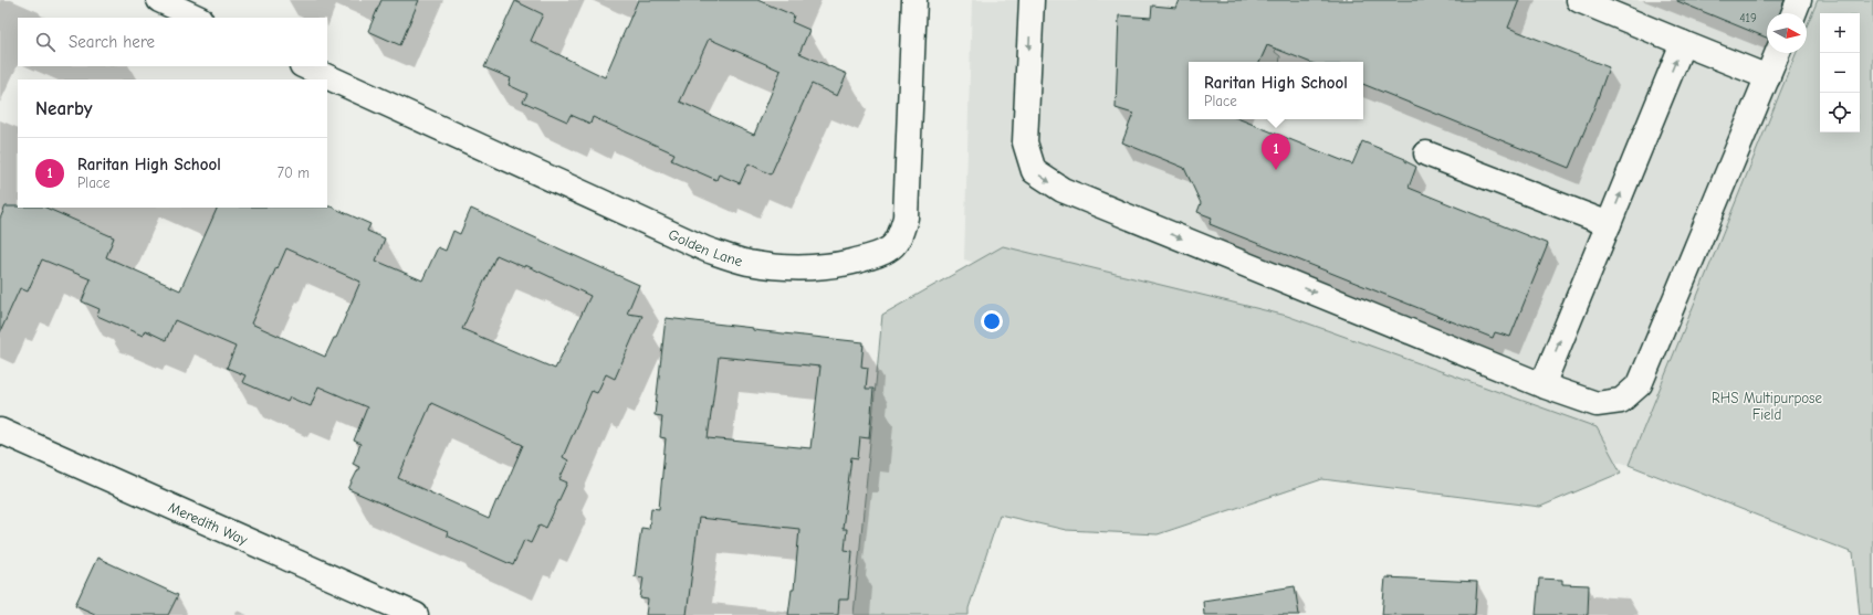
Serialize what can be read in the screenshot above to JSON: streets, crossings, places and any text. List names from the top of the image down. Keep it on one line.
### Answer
{"streets":{"street":["Golden Lane","Meredith Way"]},"parks":["RHS Multipurpose Field"],"house_numbers":["419"],"north":"right","page":{"map_buttons":["+","−"],"search":"Search here","popup":["Raritan High School","Place"],"heading":"Nearby","pins":"1","list":[{"mark":"1","name":"Raritan High School","note":"Place","value":"70 m"}]}}
